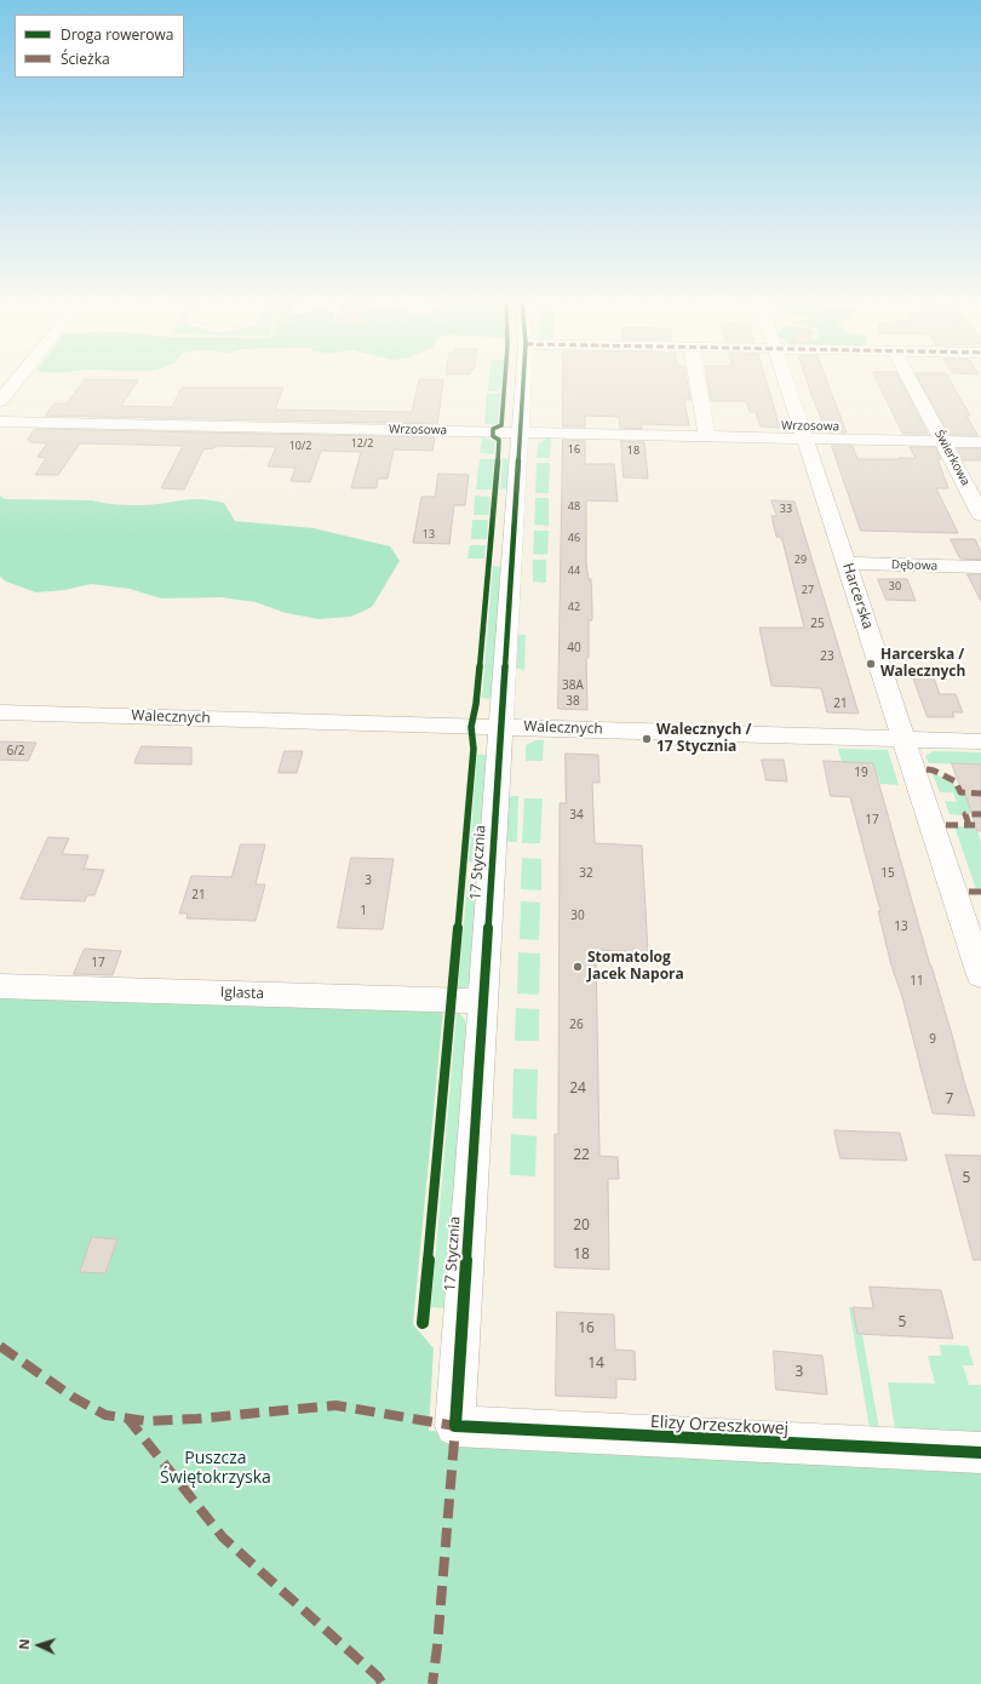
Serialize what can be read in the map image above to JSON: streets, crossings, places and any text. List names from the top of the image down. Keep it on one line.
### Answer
{"streets":{"street":["Wrzosowa","Świerkowa","Dębowa","Harcerska","Walecznych","17 Stycznia","Iglasta","Elizy Orzeszkowej"]},"crossings":[["Wrzosowa","Świerkowa"],["Wrzosowa","Harcerska"],["Wrzosowa","17 Stycznia"],["Dębowa","Harcerska"],["Harcerska","Walecznych"],["Walecznych","17 Stycznia"],["17 Stycznia","Iglasta"],["17 Stycznia","Elizy Orzeszkowej"]],"parks":["Puszcza Świętokrzyska"],"places":["Harcerska / Walecznych","Walecznych / 17 Stycznia","Stomatolog Jacek Napora"],"house_numbers":["12/2","10/2","16","18","48","33","13","46","29","44","30","27","42","25","40","23","38A","38","21","6/2","19","34","17","32","15","3","21","1","30","13","17","11","26","9","24","7","22","5","20","18","5","16","14","3"],"legend":["Droga rowerowa","Ścieżka"],"north":"left"}
